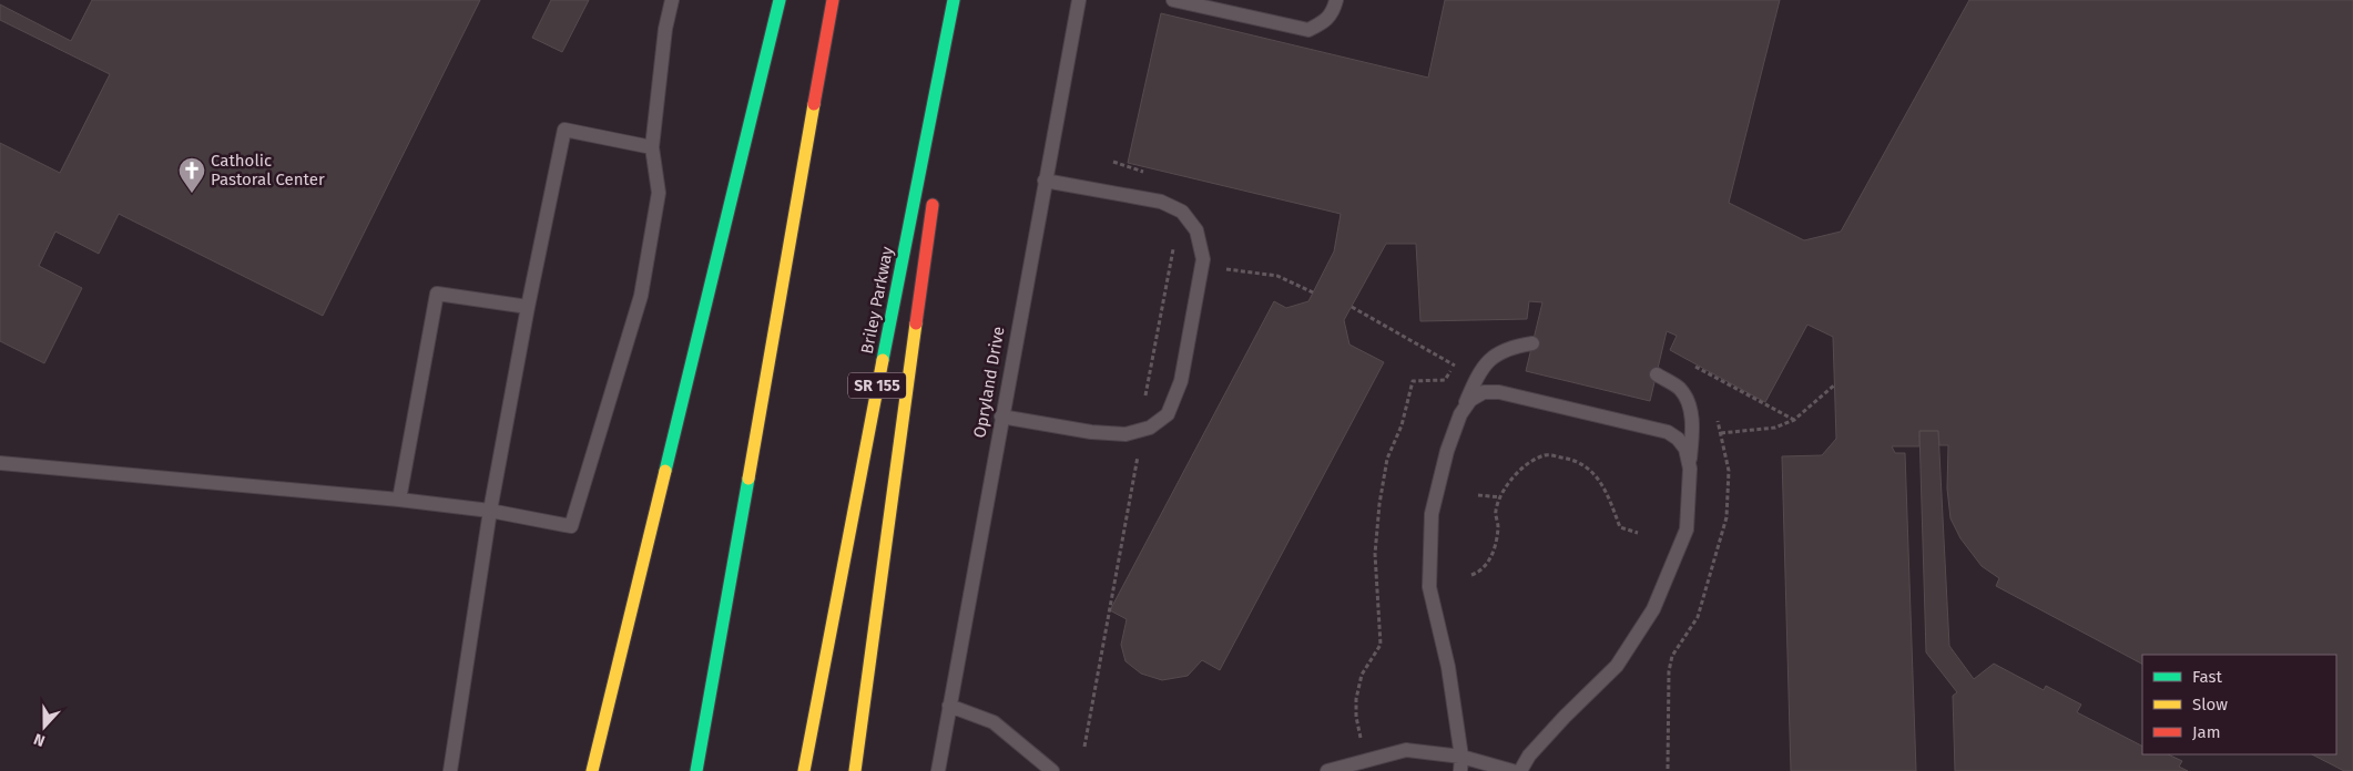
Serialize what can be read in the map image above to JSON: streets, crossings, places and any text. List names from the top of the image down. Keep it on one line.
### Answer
{"streets":{"highway":["Briley Parkway","SR 155"],"lane":["Opryland Drive"]},"places":{"church":["Catholic Pastoral Center"]},"legend":["Fast","Slow","Jam"],"north":"bottom"}
